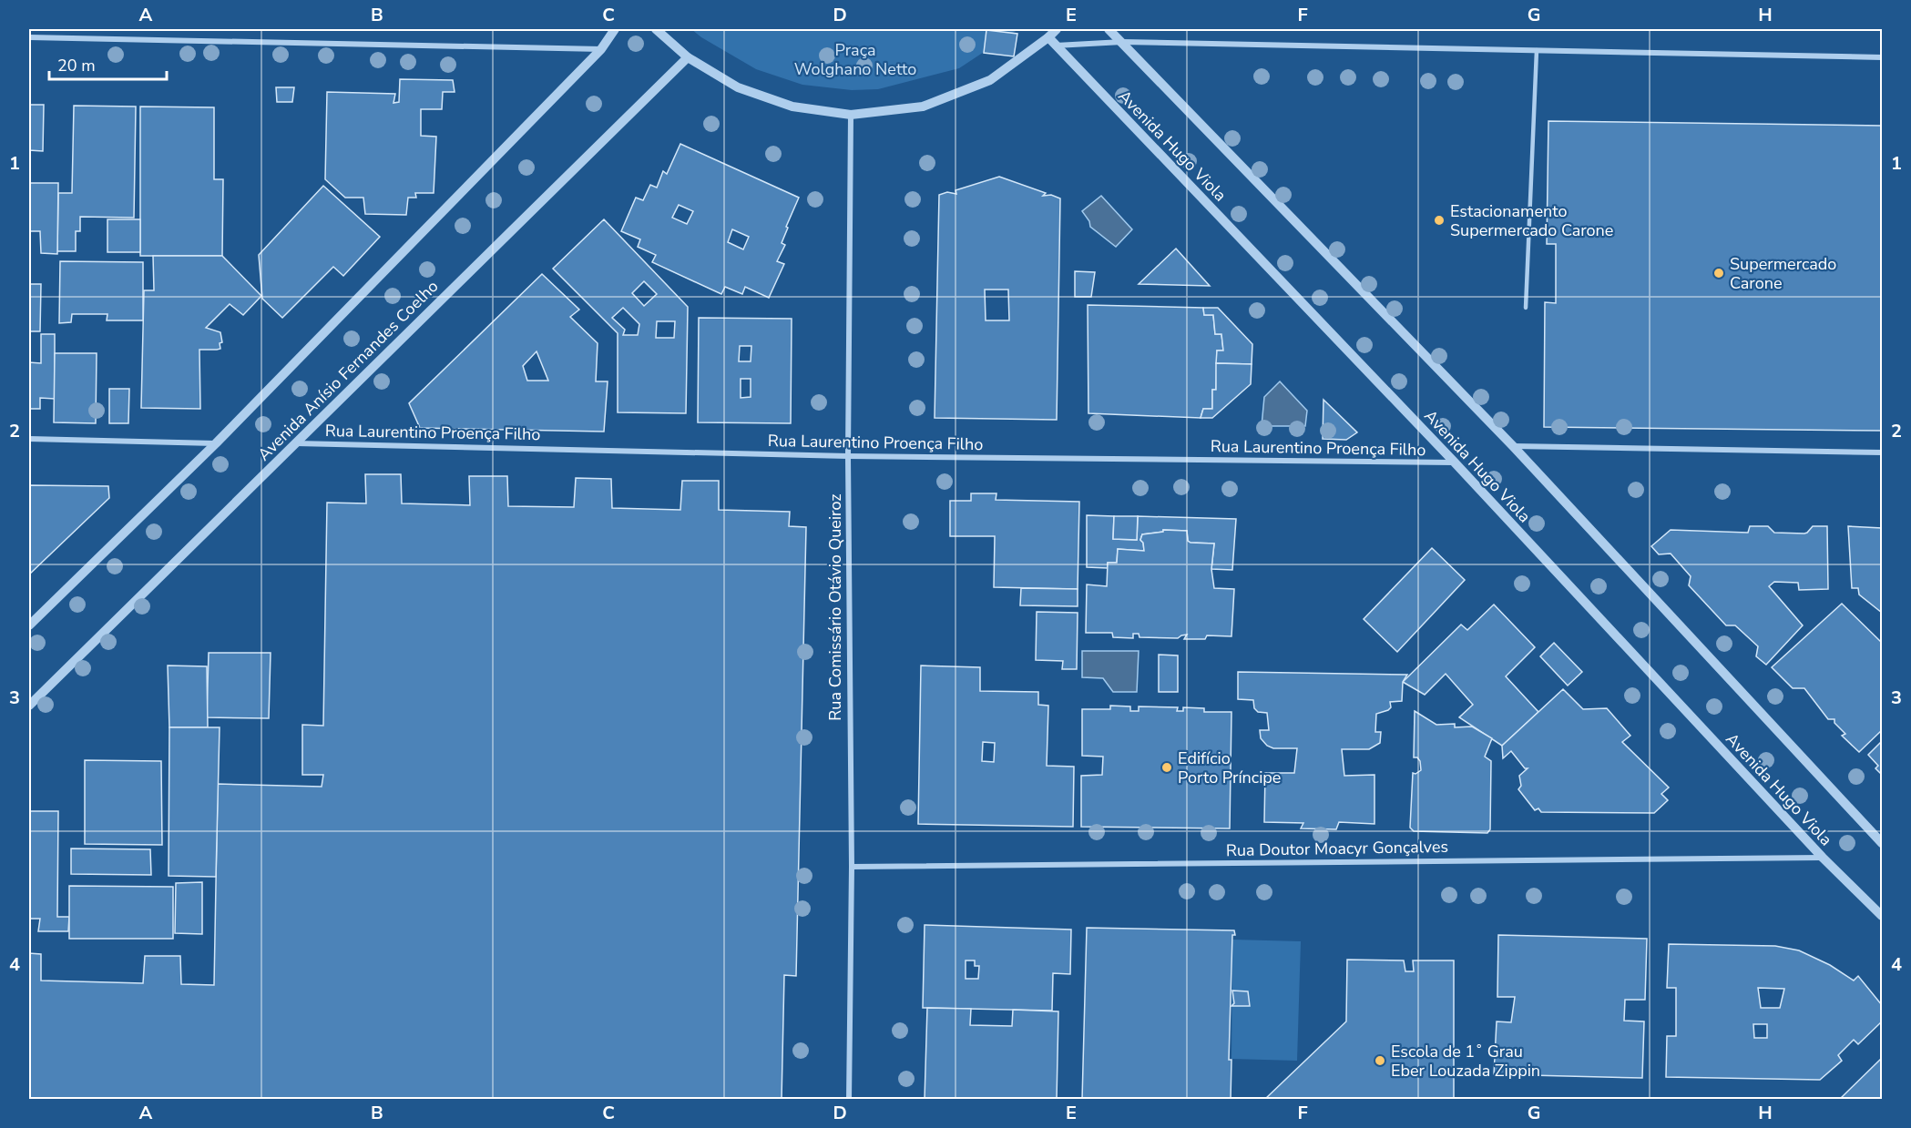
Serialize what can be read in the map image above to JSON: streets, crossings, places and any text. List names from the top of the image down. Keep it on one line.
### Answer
{"streets":{"street":["Avenida Hugo Viola","Avenida Anísio Fernandes Coelho","Rua Laurentino Proença Filho","Rua Comissário Otávio Queiroz","Rua Doutor Moacyr Gonçalves"]},"crossings":[["Avenida Hugo Viola","Rua Laurentino Proença Filho"],["Avenida Hugo Viola","Rua Doutor Moacyr Gonçalves"],["Avenida Anísio Fernandes Coelho","Rua Laurentino Proença Filho"],["Rua Laurentino Proença Filho","Rua Comissário Otávio Queiroz"],["Rua Comissário Otávio Queiroz","Rua Doutor Moacyr Gonçalves"]],"parks":["Praça Wolghano Netto"],"places":["Estacionamento Supermercado Carone","Supermercado Carone","Edifício Porto Príncipe","Escola de 1˚ Grau Eber Louzada Zippin"],"scale_bar":"20 m","grid":{"columns":["A","B","C","D","E","F","G","H"],"rows":["1","2","3","4"]}}
